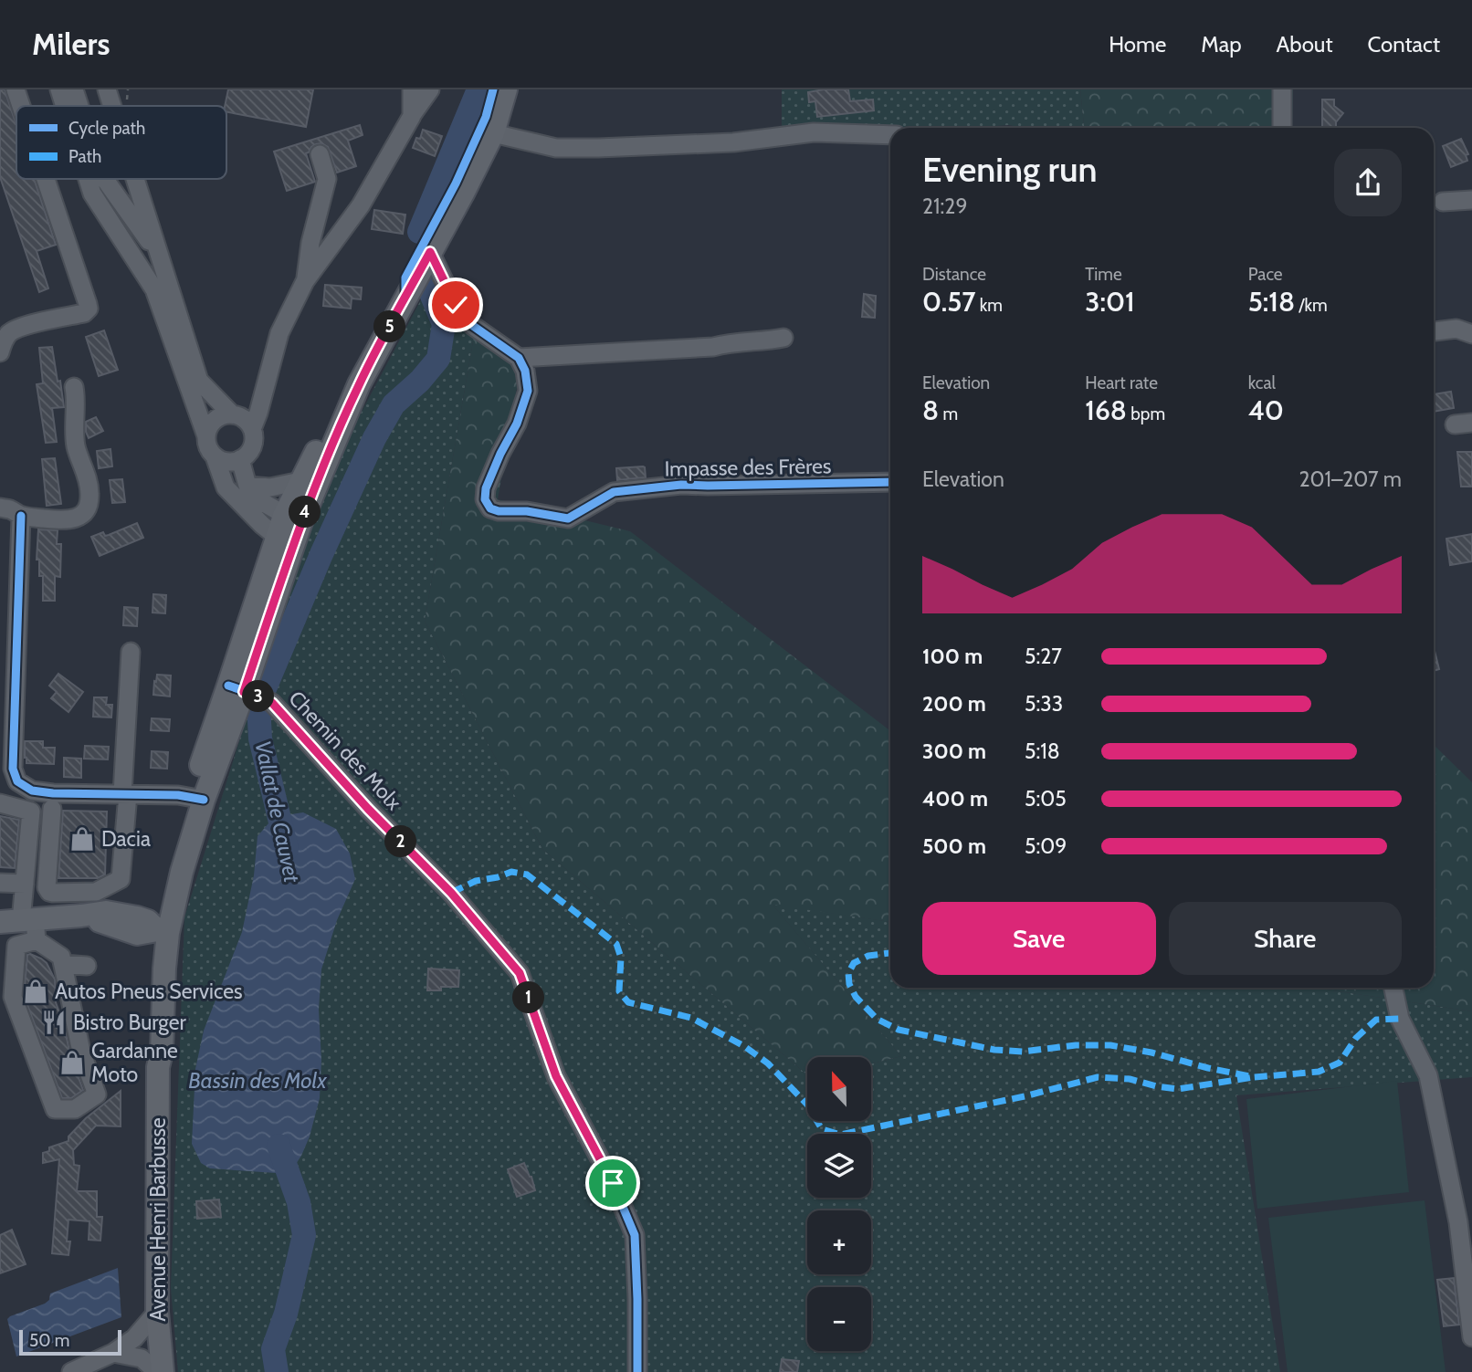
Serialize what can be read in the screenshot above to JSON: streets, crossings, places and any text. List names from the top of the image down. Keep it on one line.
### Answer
{"streets":{"main road":["Avenue Henri Barbusse"],"street":["Impasse des Frères","Chemin des Molx"]},"crossings":[["Chemin des Molx","Avenue Henri Barbusse"]],"water":["Vallat de Cauvet","Bassin des Molx"],"places":{"shop":["Dacia","Autos Pneus Services","Gardanne Moto"],"restaurant":["Bistro Burger"]},"legend":["Cycle path","Path"],"scale_bar":"50 m","north":"top","page":{"header":"Milers","nav":["Home","Map","About","Contact"],"heading":["Evening run","21:29"],"stats":[["Distance","0.57 km"],["Time","3:01"],["Pace","5:18 /km"],["Elevation","8 m"],["Heart rate","168 bpm"],["kcal","40"]],"pins":["5","4","3","2","1"],"chart":["Elevation","201–207 m"],"list":[{"name":"100 m","note":"5:27"},{"name":"200 m","note":"5:33"},{"name":"300 m","note":"5:18"},{"name":"400 m","note":"5:05"},{"name":"500 m","note":"5:09"}],"buttons":["Save","Share"],"map_buttons":["+","−"],"scale":"50 m"}}
